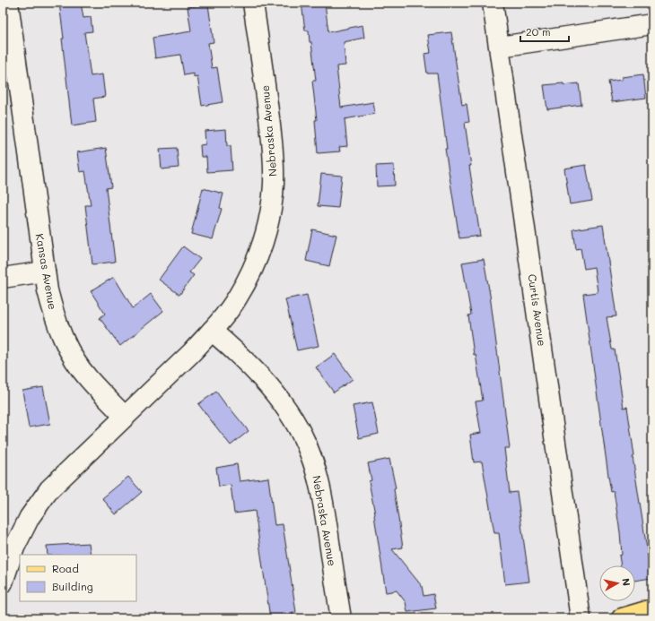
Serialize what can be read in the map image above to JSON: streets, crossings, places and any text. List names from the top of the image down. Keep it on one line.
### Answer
{"streets":{"street":["Nebraska Avenue","Kansas Avenue","Curtis Avenue"]},"crossings":[["Nebraska Avenue","Kansas Avenue"]],"legend":["Road","Building"],"scale_bar":"20 m","north":"right"}
